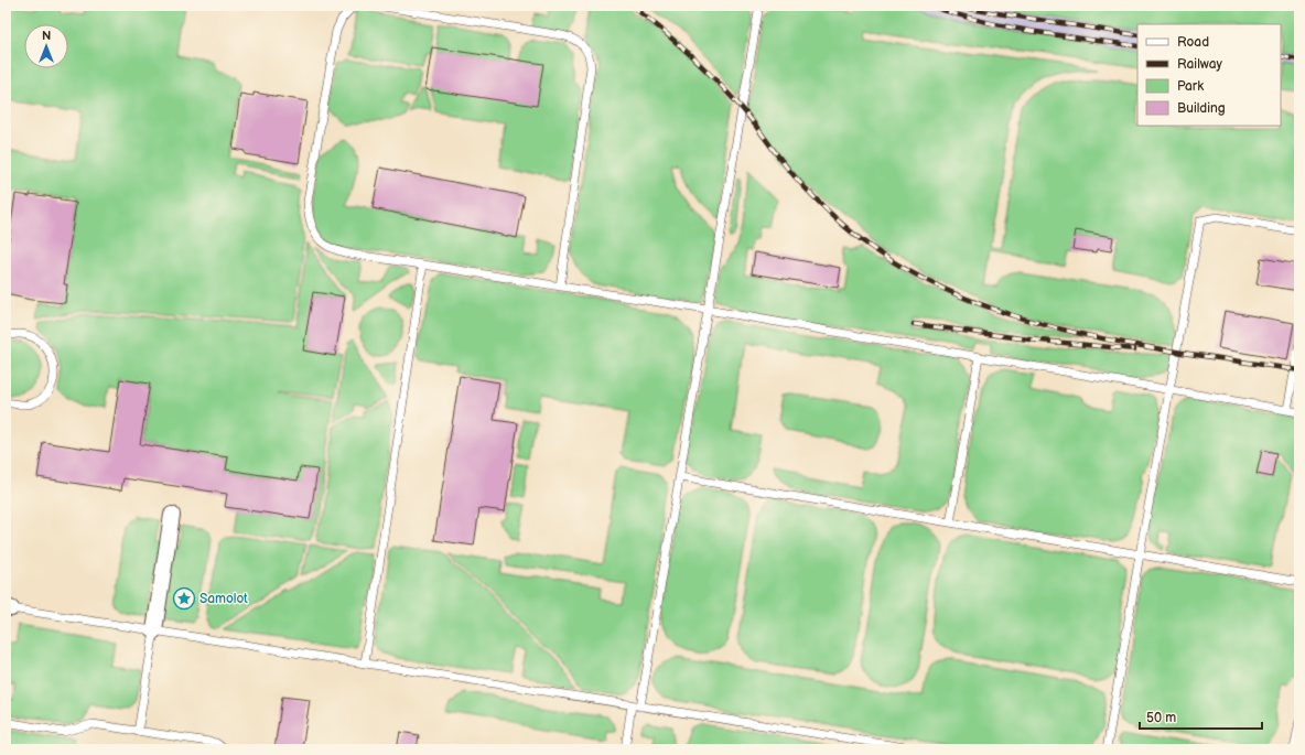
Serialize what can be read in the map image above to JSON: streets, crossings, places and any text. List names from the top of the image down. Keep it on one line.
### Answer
{"places":{"place":["Samolot"]},"legend":["Road","Railway","Park","Building"],"scale_bar":"50 m","north":"top"}
